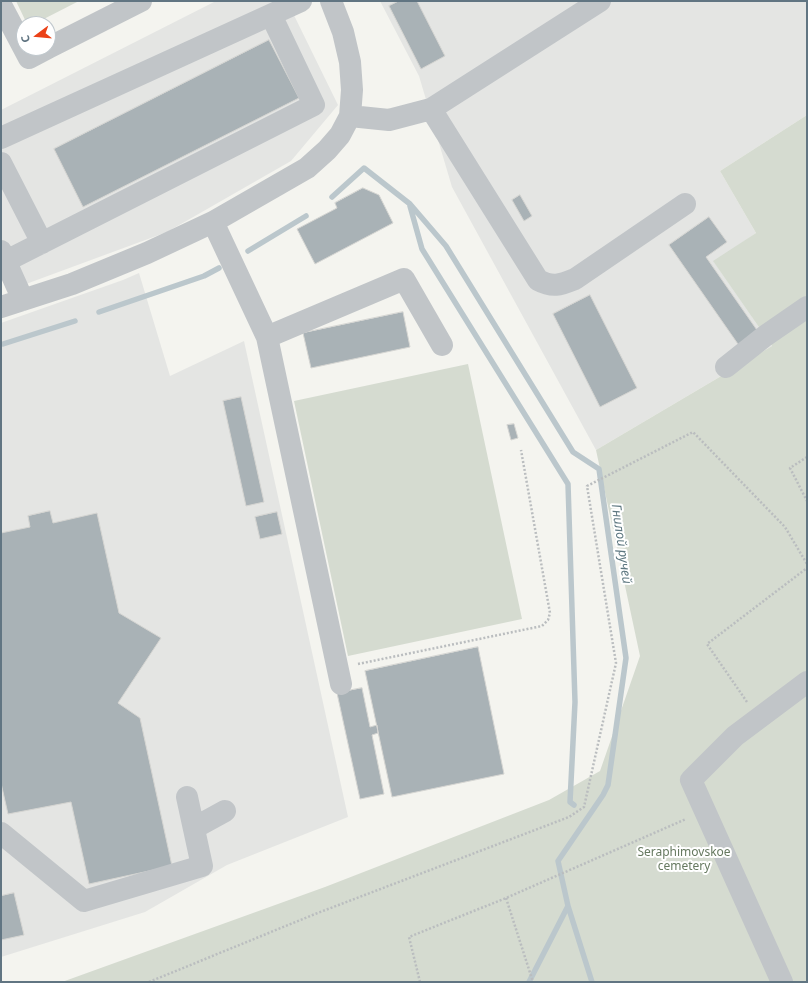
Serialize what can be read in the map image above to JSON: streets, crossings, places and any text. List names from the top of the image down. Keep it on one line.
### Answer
{"water":["Гнилой ручей"],"parks":["Seraphimovskoe cemetery"],"north":"left"}
